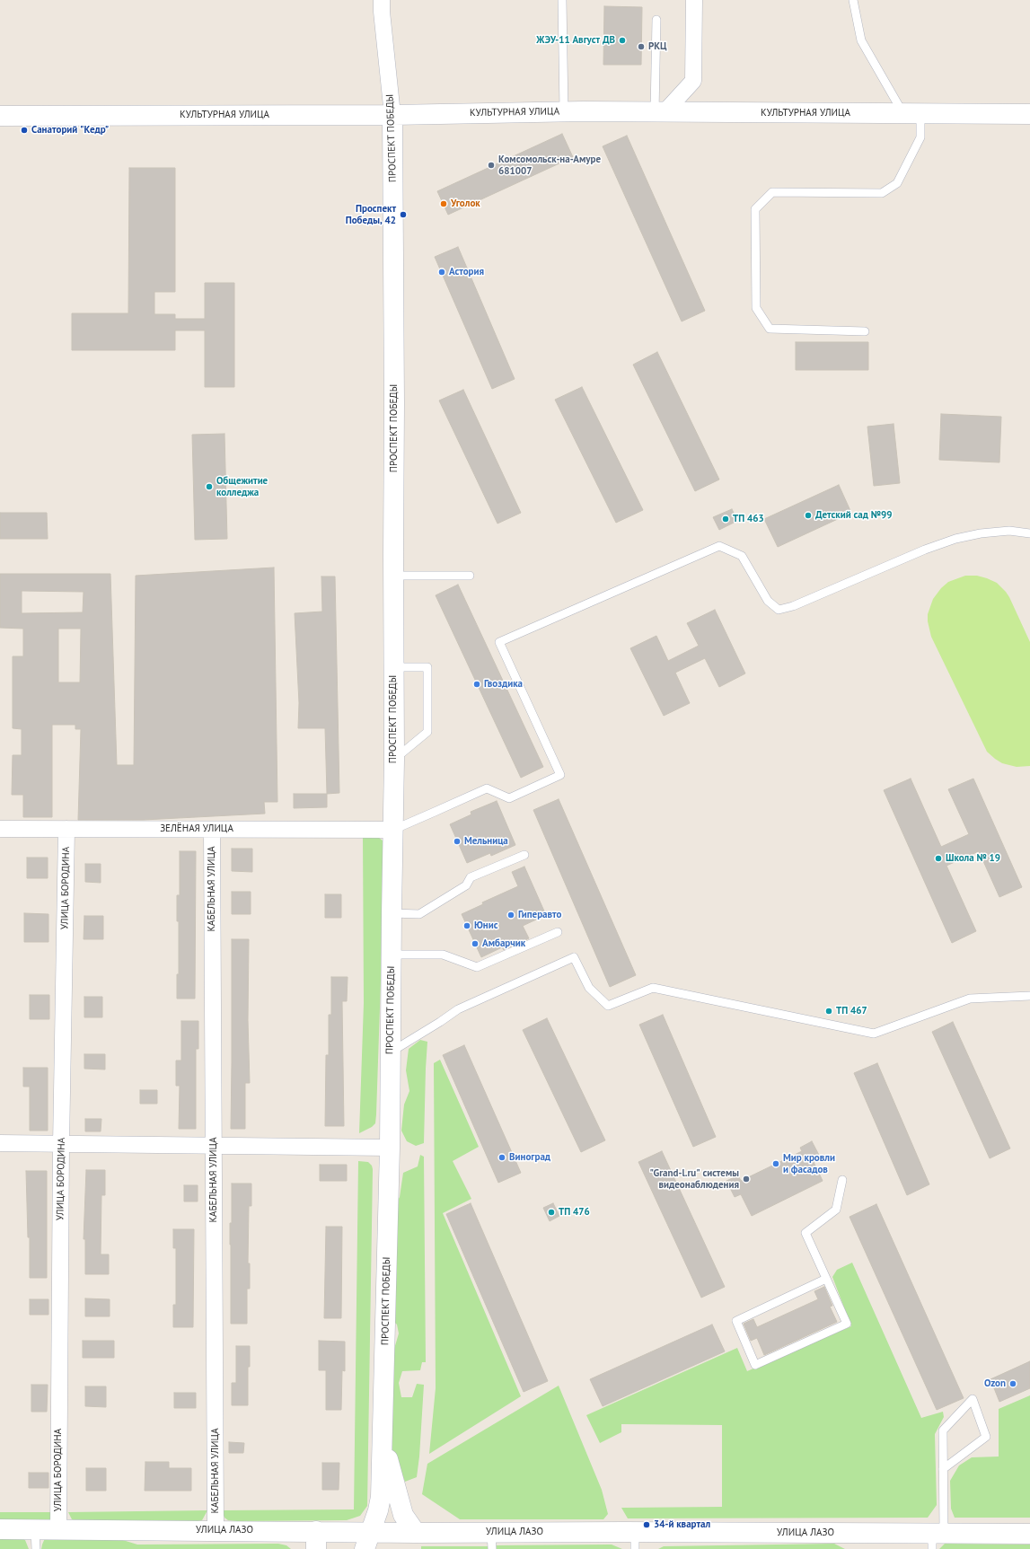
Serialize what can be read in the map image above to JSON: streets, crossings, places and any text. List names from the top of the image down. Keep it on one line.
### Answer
{"streets":{"street":["КУЛЬТУРНАЯ УЛИЦА","ПРОСПЕКТ ПОБЕДЫ","ЗЕЛЁНАЯ УЛИЦА","УЛИЦА БОРОДИНА","КАБЕЛЬНАЯ УЛИЦА","УЛИЦА ЛАЗО"]},"crossings":[["КУЛЬТУРНАЯ УЛИЦА","ПРОСПЕКТ ПОБЕДЫ"],["ПРОСПЕКТ ПОБЕДЫ","ЗЕЛЁНАЯ УЛИЦА"],["ПРОСПЕКТ ПОБЕДЫ","УЛИЦА ЛАЗО"],["ЗЕЛЁНАЯ УЛИЦА","УЛИЦА БОРОДИНА"],["ЗЕЛЁНАЯ УЛИЦА","КАБЕЛЬНАЯ УЛИЦА"],["УЛИЦА БОРОДИНА","УЛИЦА ЛАЗО"],["КАБЕЛЬНАЯ УЛИЦА","УЛИЦА ЛАЗО"]],"places":["ЖЭУ-11 Август ДВ","РКЦ","Санаторий \"Кедр\"","Комсомольск-на-Амуре 681007","Уголок","Проспект Победы, 42","Астория","Общежитие колледжа","Детский сад №99","ТП 463","Гвоздика","Мельница","Школа № 19","Гиперавто","Юнис","Амбарчик","ТП 467","Виноград","Мир кровли и фасадов","\"Grand-l.ru\" системы видеонаблюдения","ТП 476","Ozon","34-й квартал"]}
